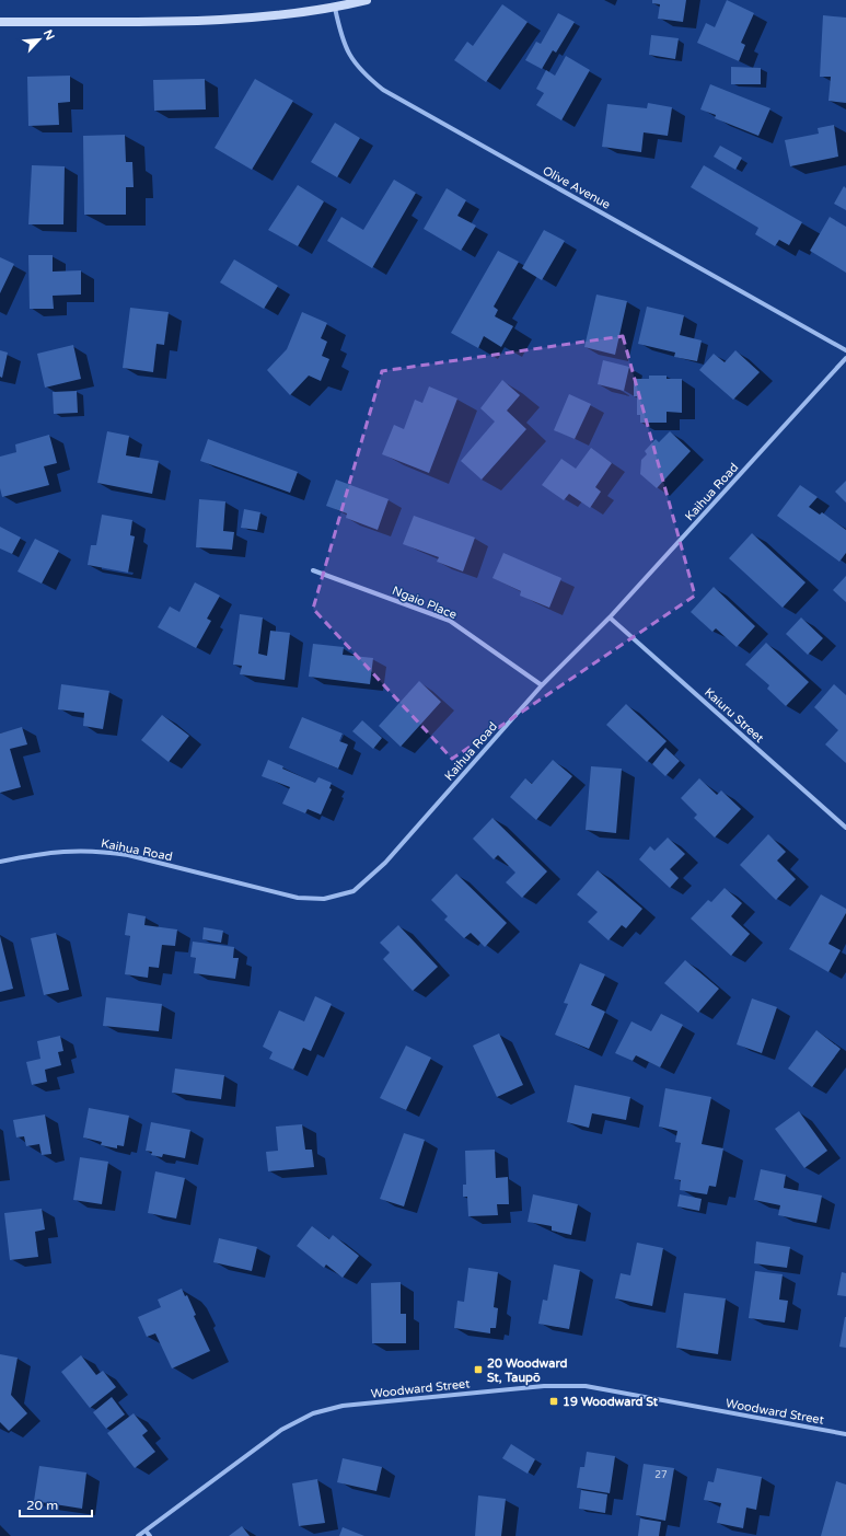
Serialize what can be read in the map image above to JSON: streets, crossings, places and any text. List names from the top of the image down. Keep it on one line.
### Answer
{"streets":{"street":["Olive Avenue","Kaihua Road","Ngaio Place","Kaiuru Street","Woodward Street"]},"crossings":[["Kaihua Road","Ngaio Place"],["Kaihua Road","Kaiuru Street"]],"places":{"transit":["20 Woodward St, Taupō","19 Woodward St"]},"house_numbers":["27"],"scale_bar":"20 m","north":"top right"}
